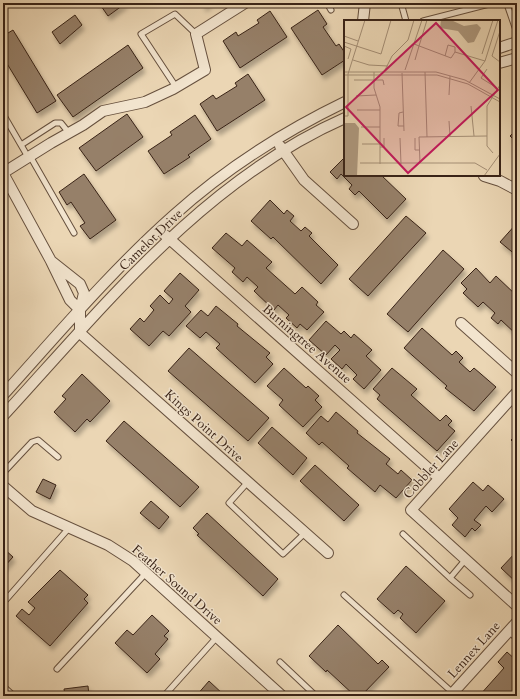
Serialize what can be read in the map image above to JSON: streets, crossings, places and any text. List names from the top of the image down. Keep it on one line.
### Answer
{"streets":{"street":["Camelot Drive","Burningtree Avenue","Kings Point Drive","Cobbler Lane","Feather Sound Drive","Lennex Lane"]},"crossings":[["Camelot Drive","Burningtree Avenue"],["Camelot Drive","Kings Point Drive"],["Burningtree Avenue","Cobbler Lane"]]}
